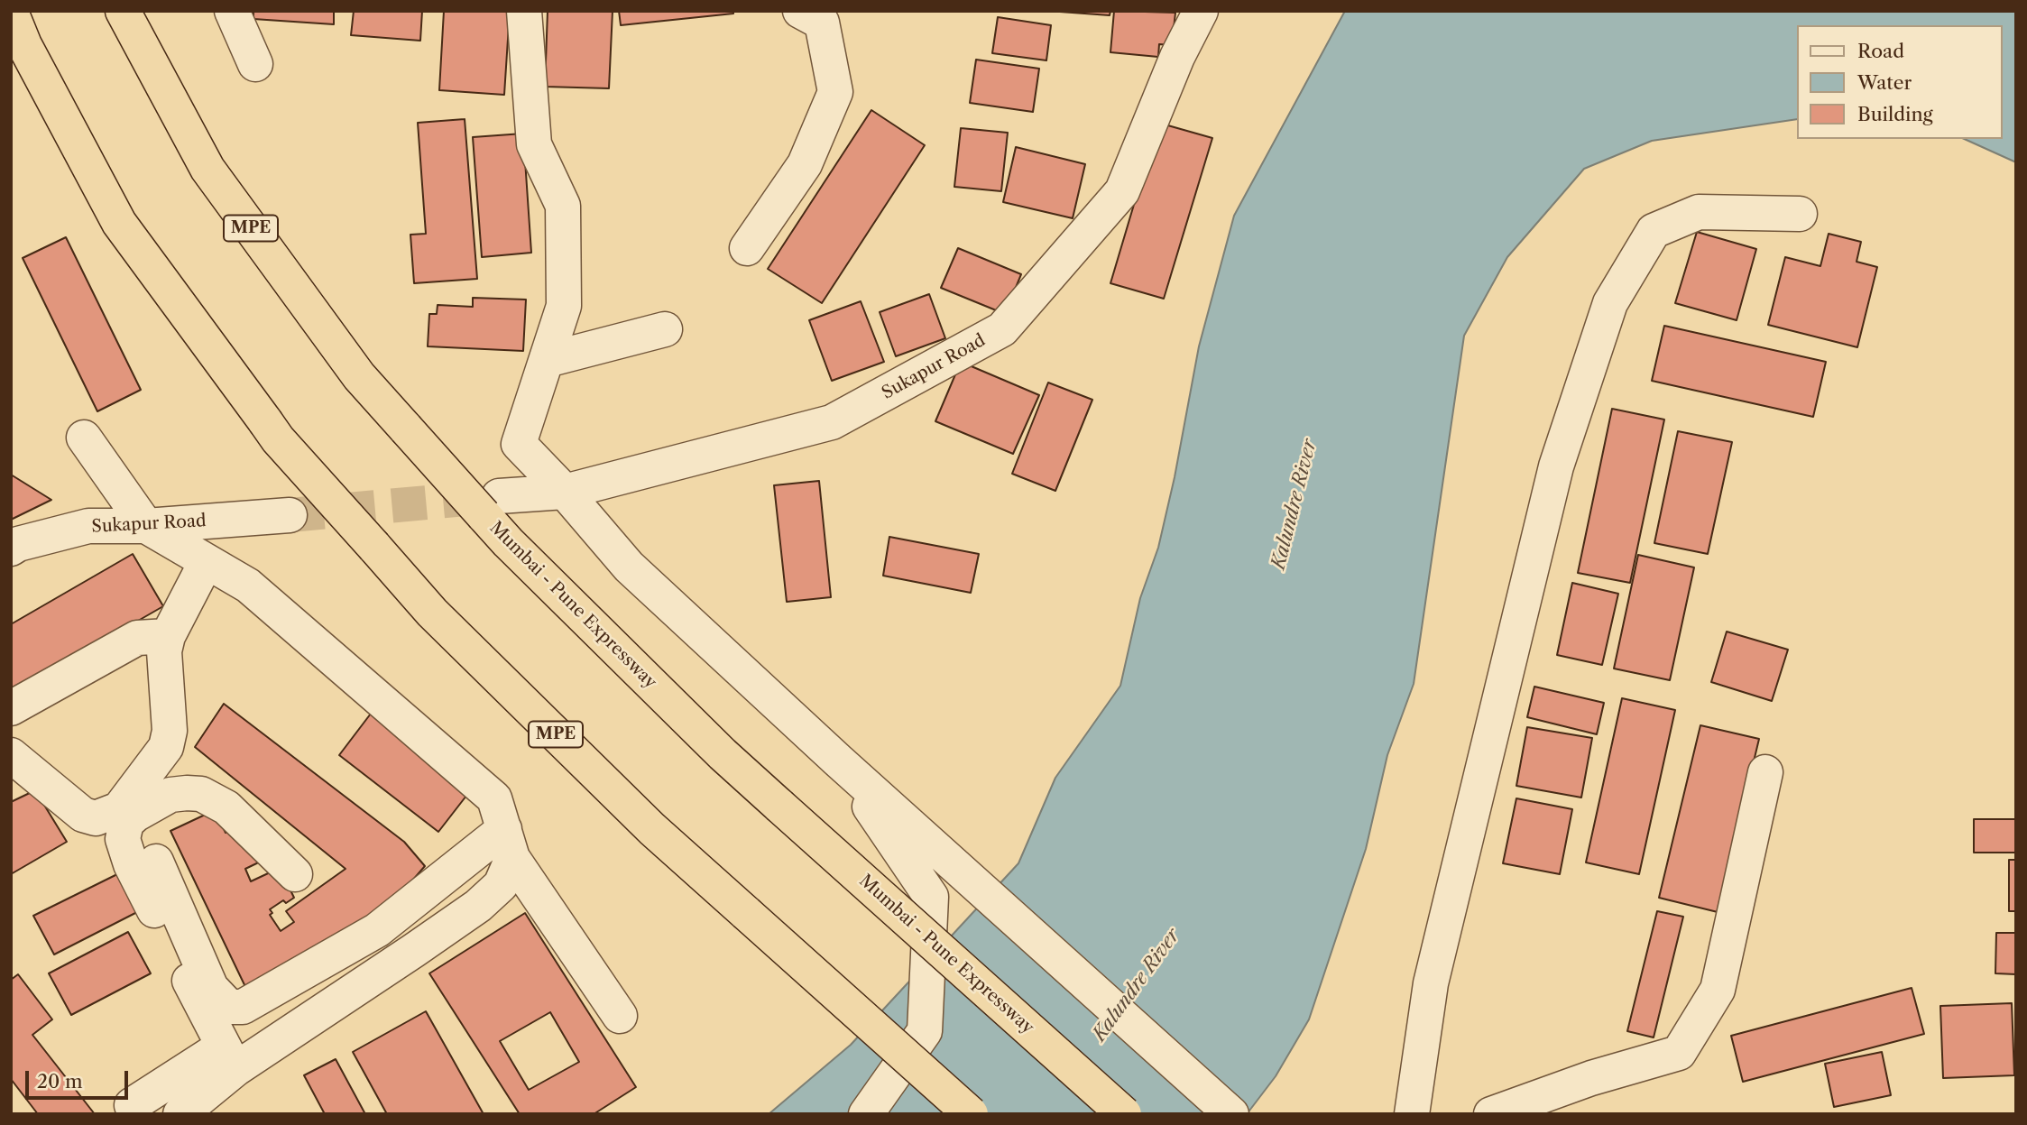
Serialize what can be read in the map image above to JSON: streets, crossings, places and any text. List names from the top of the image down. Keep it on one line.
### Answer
{"streets":{"highway":["MPE","Mumbai - Pune Expressway"],"street":["Sukapur Road"]},"crossings":[["Sukapur Road","Mumbai - Pune Expressway"]],"water":["Kalundre River"],"legend":["Road","Water","Building"],"scale_bar":"20 m"}
